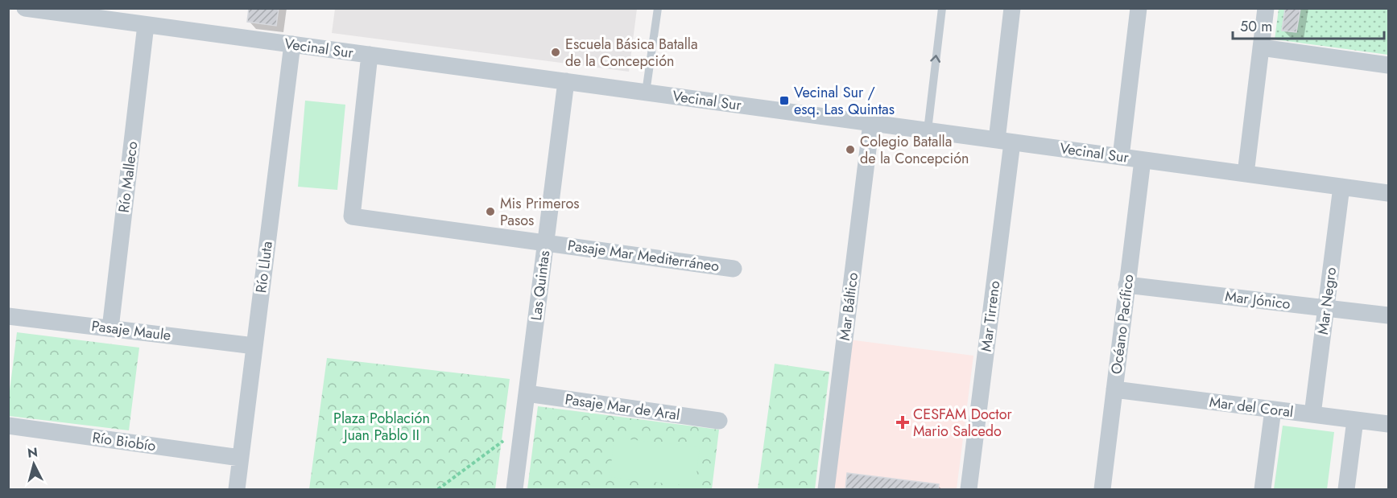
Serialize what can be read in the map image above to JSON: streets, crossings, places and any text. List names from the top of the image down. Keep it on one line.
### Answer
{"streets":{"street":["Vecinal Sur","Río Malleco","Pasaje Mar Mediterráneo","Río Lluta","Las Quintas","Mar Jónico","Mar Negro","Mar Báltico","Mar Tirreno","Océano Pacífico","Pasaje Maule","Pasaje Mar de Aral","Mar del Coral","Río Biobío"]},"crossings":[["Vecinal Sur","Río Malleco"],["Vecinal Sur","Pasaje Mar Mediterráneo"],["Vecinal Sur","Río Lluta"],["Vecinal Sur","Las Quintas"],["Vecinal Sur","Mar Negro"],["Vecinal Sur","Mar Báltico"],["Vecinal Sur","Mar Tirreno"],["Vecinal Sur","Océano Pacífico"],["Río Malleco","Pasaje Maule"],["Pasaje Mar Mediterráneo","Las Quintas"],["Río Lluta","Pasaje Maule"],["Río Lluta","Río Biobío"],["Las Quintas","Pasaje Mar de Aral"],["Mar Jónico","Mar Negro"],["Mar Jónico","Océano Pacífico"],["Mar Negro","Mar del Coral"],["Océano Pacífico","Mar del Coral"]],"parks":["Plaza Población Juan Pablo II"],"places":{"other":["Escuela Básica Batalla de la Concepción","Colegio Batalla de la Concepción","Mis Primeros Pasos"],"transit":["Vecinal Sur / esq. Las Quintas"],"health":["CESFAM Doctor Mario Salcedo"]},"scale_bar":"50 m","north":"top"}
